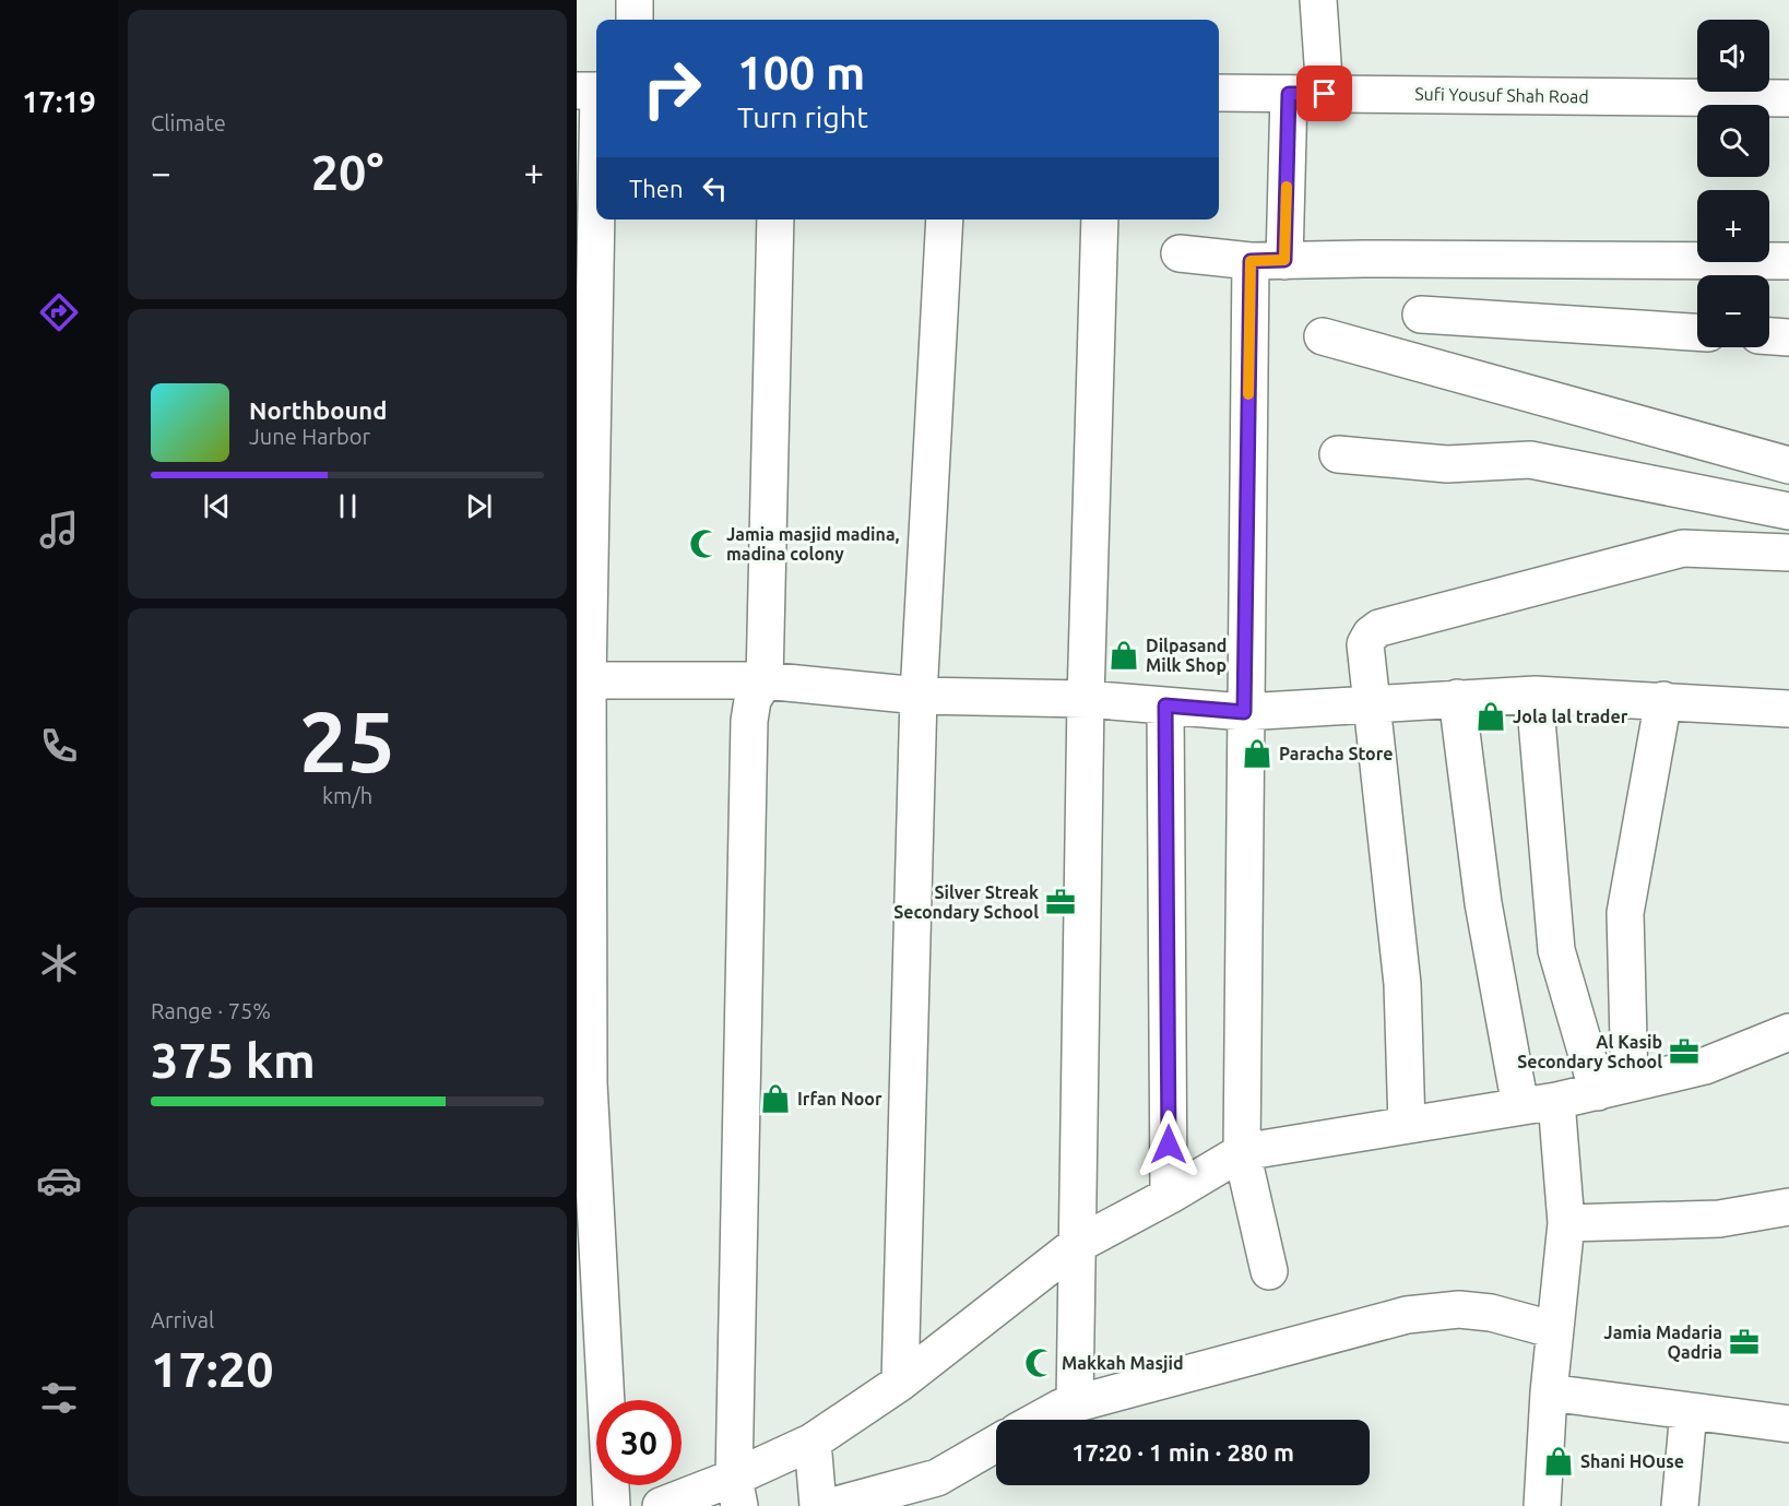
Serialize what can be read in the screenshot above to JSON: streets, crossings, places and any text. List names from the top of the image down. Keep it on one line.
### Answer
{"streets":{"street":["Sufi Yousuf Shah Road"]},"places":{"mosque":["Jamia masjid madina, madina colony","Makkah Masjid"],"shop":["Dilpasand Milk Shop","Jola lal trader","Paracha Store","Irfan Noor","Shani HOuse"],"office":["Silver Streak Secondary School","Al Kasib Secondary School","Jamia Madaria Qadria"]},"page":{"tabs":"17:19","tile":["Climate",["25","km/h"],["Range · 75%","375 km"],["Arrival","17:20"]],"map_buttons":["+","−"],"turn":["100 m","Turn right"],"heat":["−","20°","+"],"then":"Then","song":["Northbound","June Harbor"],"limit":"30","trip":"17:20 · 1 min · 280 m"}}
